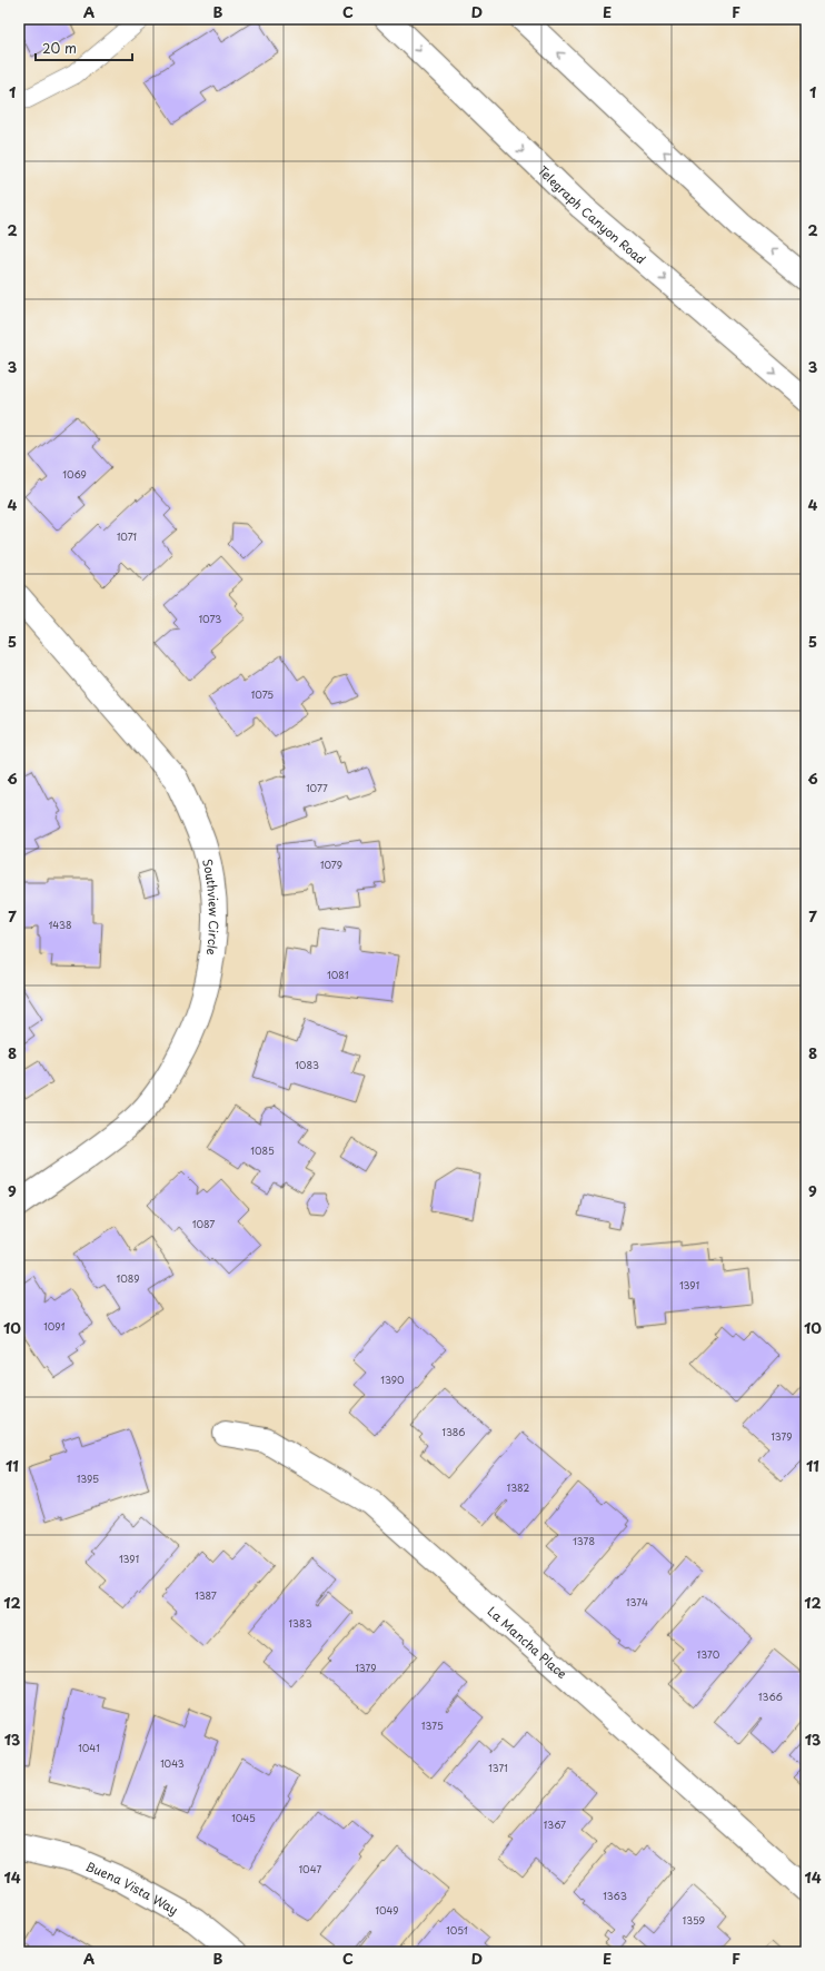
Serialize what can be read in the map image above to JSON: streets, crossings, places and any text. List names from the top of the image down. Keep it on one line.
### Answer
{"streets":{"street":["Telegraph Canyon Road","Southview Circle","La Mancha Place","Buena Vista Way"]},"house_numbers":["1069","1071","1073","1075","1077","1079","1438","1081","1083","1085","1087","1089","1391","1091","1390","1386","1379","1395","1382","1378","1391","1387","1374","1383","1370","1379","1366","1375","1041","1043","1371","1045","1367","1047","1363","1049","1359","1051"],"scale_bar":"20 m","grid":{"columns":["A","B","C","D","E","F"],"rows":["1","2","3","4","5","6","7","8","9","10","11","12","13","14"]}}
